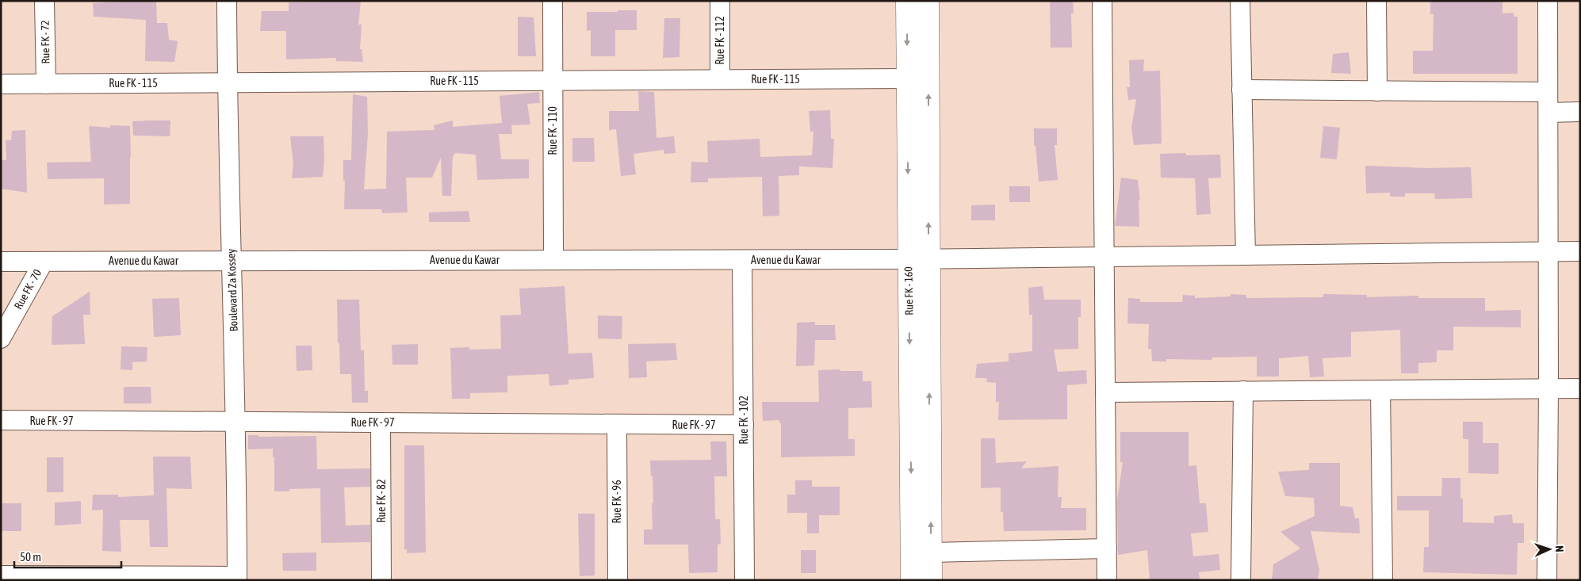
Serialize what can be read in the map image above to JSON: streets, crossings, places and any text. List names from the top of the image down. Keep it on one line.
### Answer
{"streets":{"main road":["Rue FK - 160"],"street":["Rue FK - 112","Rue FK - 72","Rue FK - 115","Rue FK - 110","Avenue du Kawar","Rue FK - 70","Boulevard Za Kossey","Rue FK - 102","Rue FK - 97","Rue FK - 82","Rue FK - 96"]},"crossings":[["Rue FK - 112","Rue FK - 115"],["Rue FK - 72","Rue FK - 115"],["Rue FK - 115","Rue FK - 110"],["Rue FK - 115","Boulevard Za Kossey"],["Rue FK - 115","Rue FK - 160"],["Rue FK - 110","Avenue du Kawar"],["Avenue du Kawar","Rue FK - 70"],["Avenue du Kawar","Boulevard Za Kossey"],["Avenue du Kawar","Rue FK - 160"],["Avenue du Kawar","Rue FK - 102"],["Boulevard Za Kossey","Rue FK - 97"],["Rue FK - 102","Rue FK - 97"],["Rue FK - 97","Rue FK - 82"],["Rue FK - 97","Rue FK - 96"]],"scale_bar":"50 m","north":"right"}
